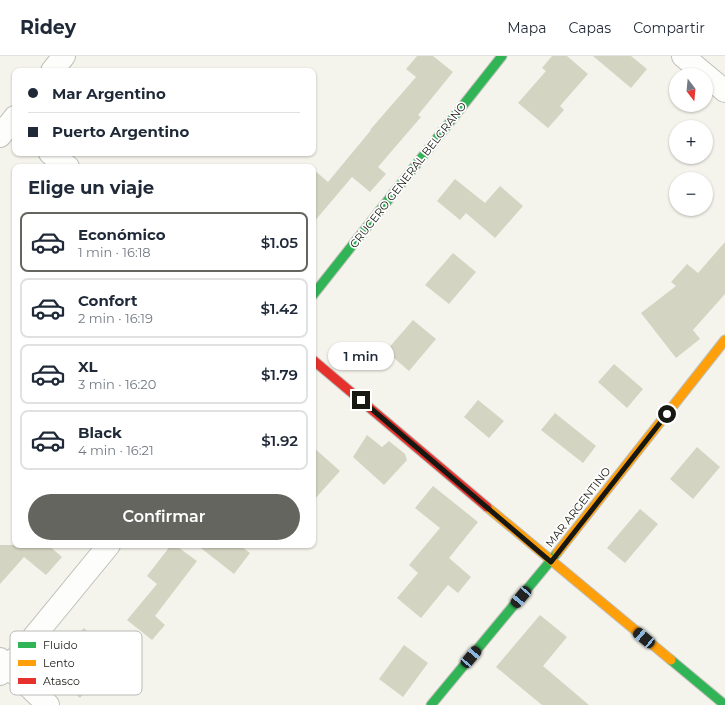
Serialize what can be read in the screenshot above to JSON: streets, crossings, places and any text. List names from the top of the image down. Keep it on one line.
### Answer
{"streets":{"street":["CRUCERO GENERAL BELGRANO","MAR ARGENTINO"]},"legend":["Fluido","Lento","Atasco"],"north":"bottom","page":{"header":"Ridey","nav":["Mapa","Capas","Compartir"],"map_buttons":["+","−"],"banner":["Mar Argentino","Puerto Argentino"],"heading":"Elige un viaje","list":[{"name":"Económico","note":"1 min · 16:18","value":"$1.05"},{"name":"Confort","note":"2 min · 16:19","value":"$1.42"},{"name":"XL","note":"3 min · 16:20","value":"$1.79"},{"name":"Black","note":"4 min · 16:21","value":"$1.92"}],"bubble":"1 min","buttons":"Confirmar"}}
